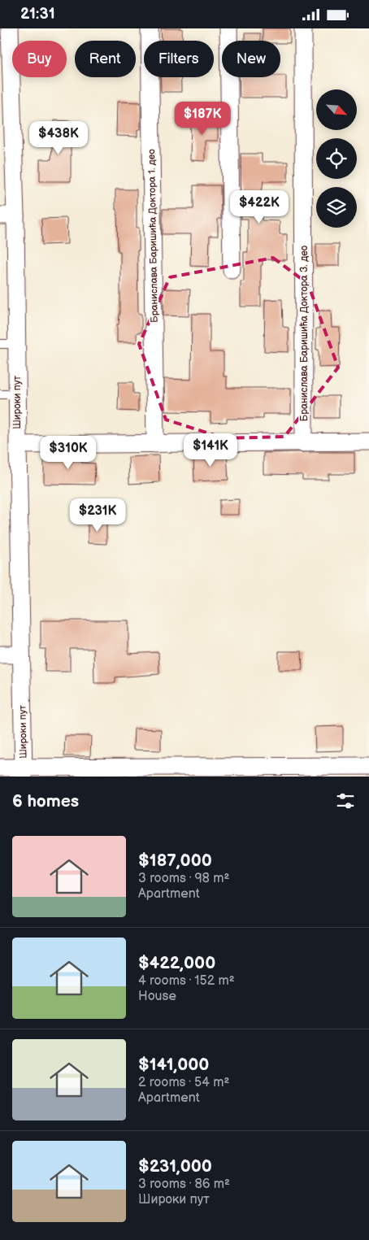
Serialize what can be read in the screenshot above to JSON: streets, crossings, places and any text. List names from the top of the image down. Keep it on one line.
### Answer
{"streets":{"street":["Бранислава Баришића Доктора 1. део","Бранислава Баришића Доктора 3. део","Широки пут"]},"north":"bottom right","page":{"status":"21:31","chip":["Buy","Rent","Filters","New"],"price":["$187K","$438K","$422K","$141K","$310K","$231K"],"heading":"6 homes","list":[{"name":"$187,000","note":"3 rooms · 98 m² · Apartment"},{"name":"$422,000","note":"4 rooms · 152 m² · House"},{"name":"$141,000","note":"2 rooms · 54 m² · Apartment"},{"name":"$231,000","note":"3 rooms · 86 m² · Широки пут"}]}}
